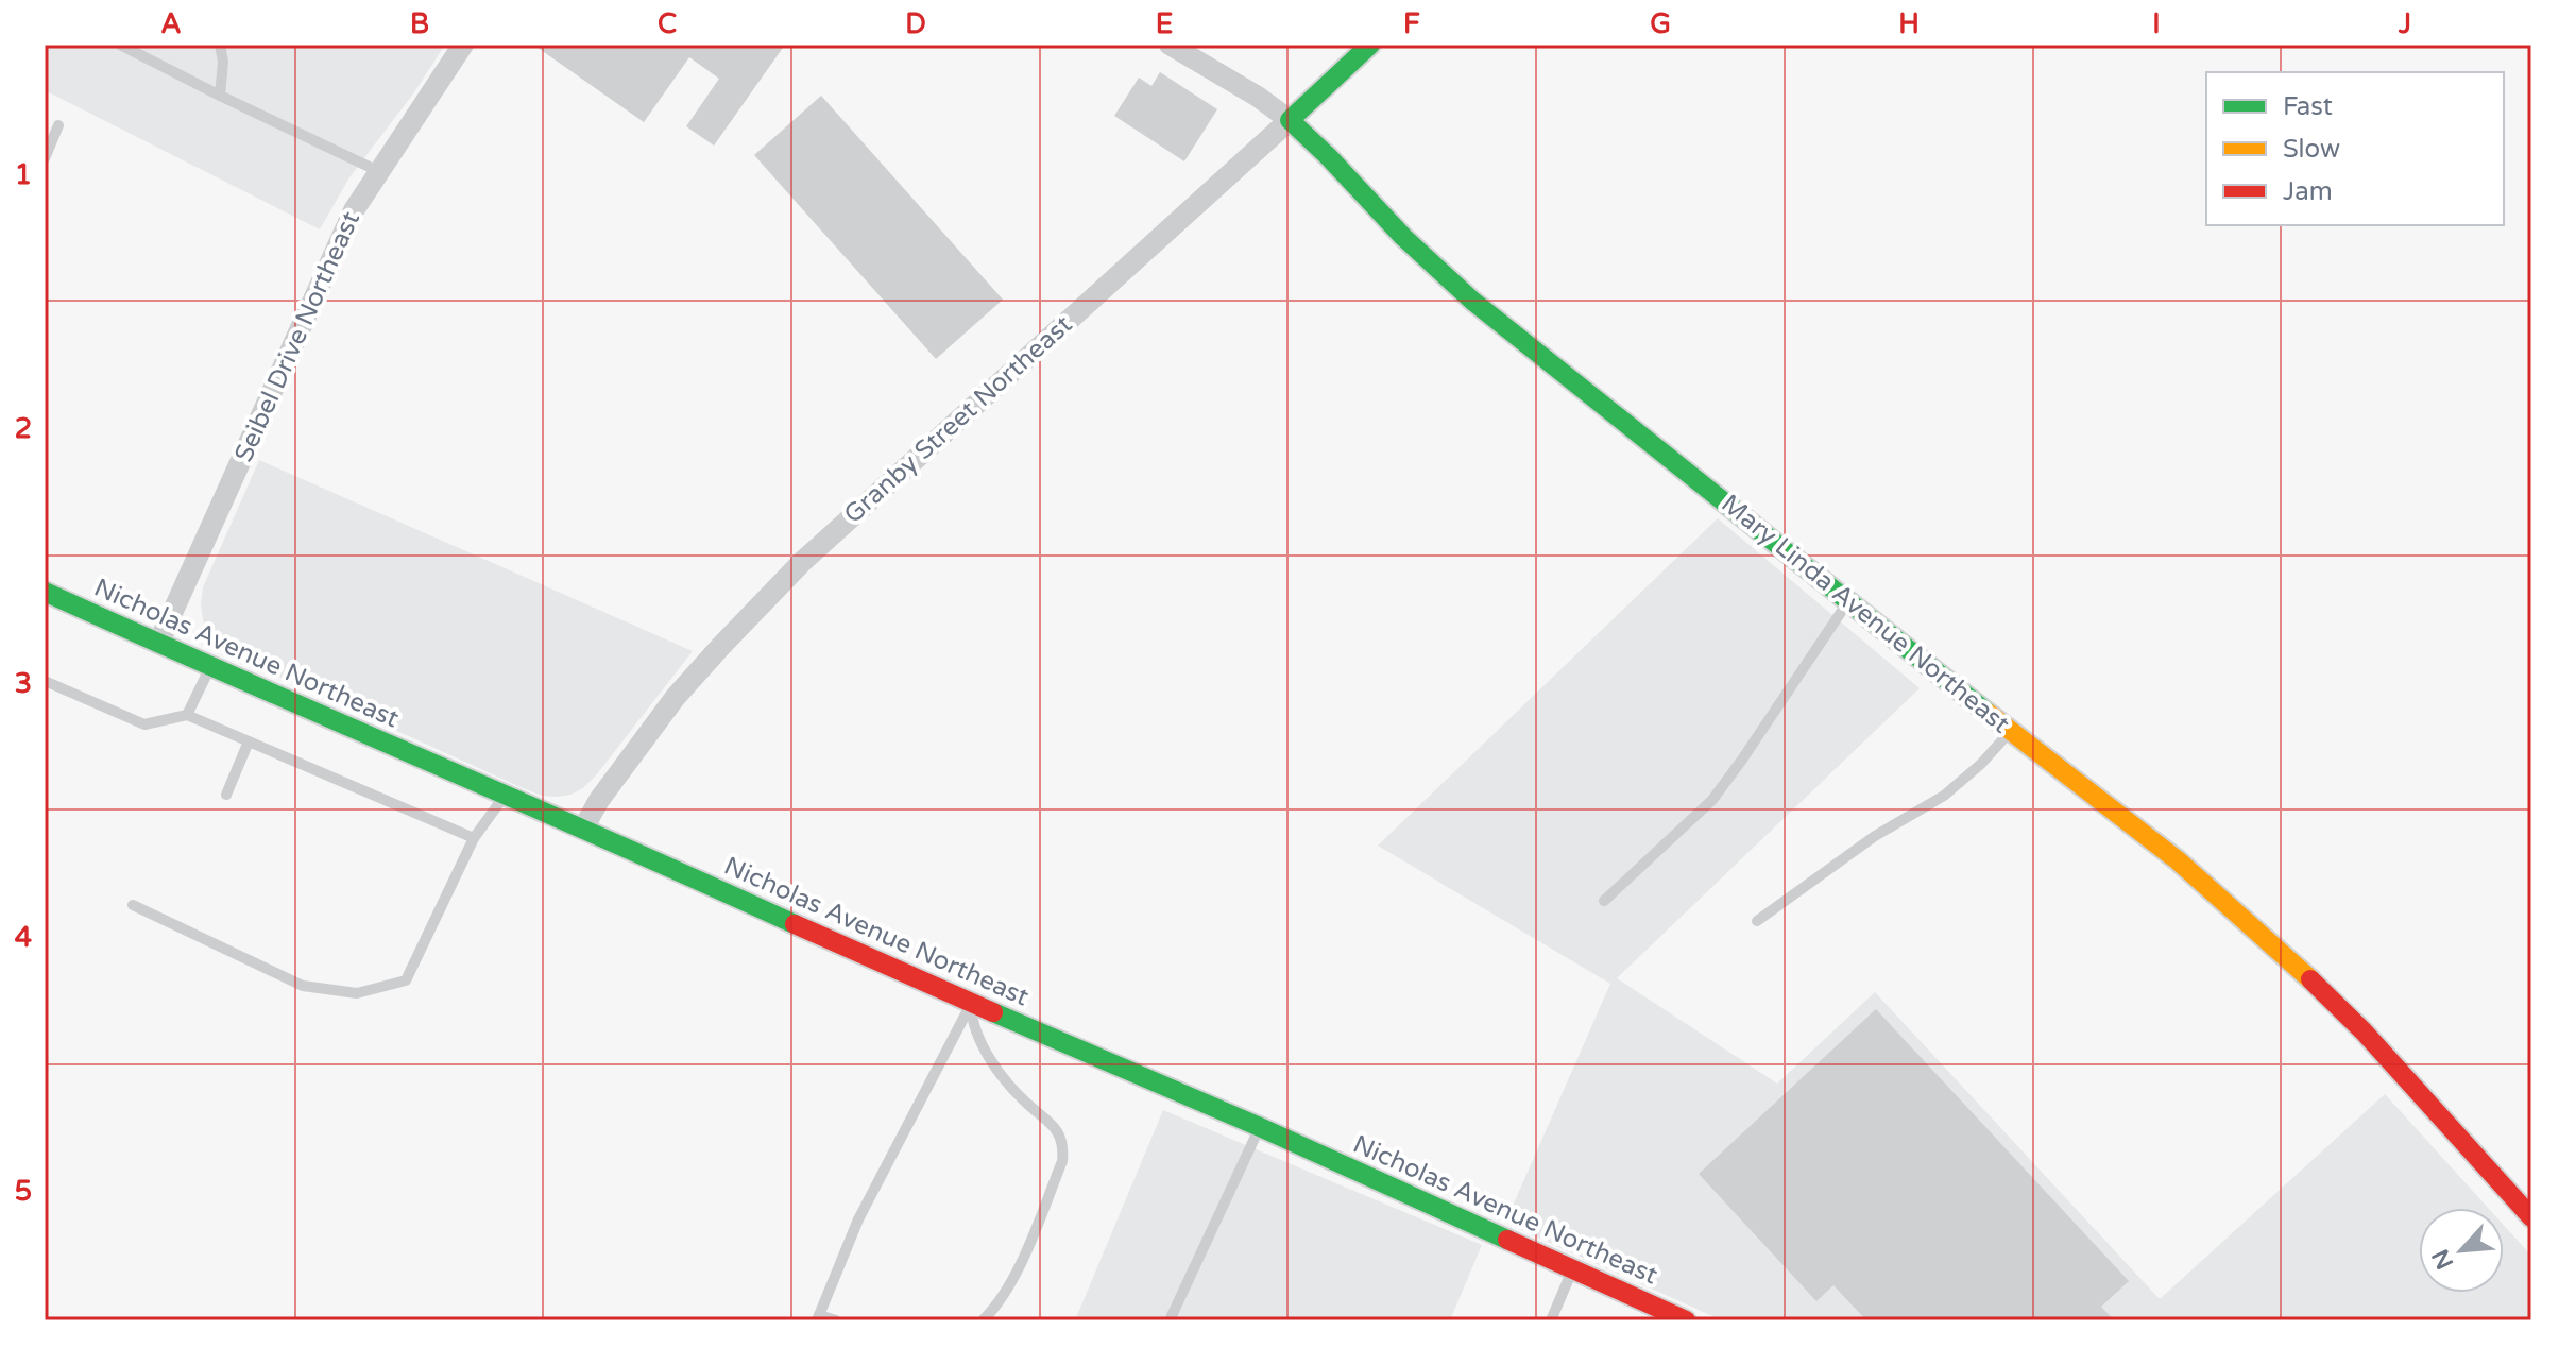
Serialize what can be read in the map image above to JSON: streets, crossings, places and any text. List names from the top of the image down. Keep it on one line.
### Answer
{"streets":{"street":["Seibel Drive Northeast","Granby Street Northeast","Mary Linda Avenue Northeast","Nicholas Avenue Northeast"]},"crossings":[["Seibel Drive Northeast","Nicholas Avenue Northeast"],["Granby Street Northeast","Mary Linda Avenue Northeast"],["Granby Street Northeast","Nicholas Avenue Northeast"]],"legend":["Fast","Slow","Jam"],"north":"bottom left","grid":{"columns":["A","B","C","D","E","F","G","H","I","J"],"rows":["1","2","3","4","5"]}}
